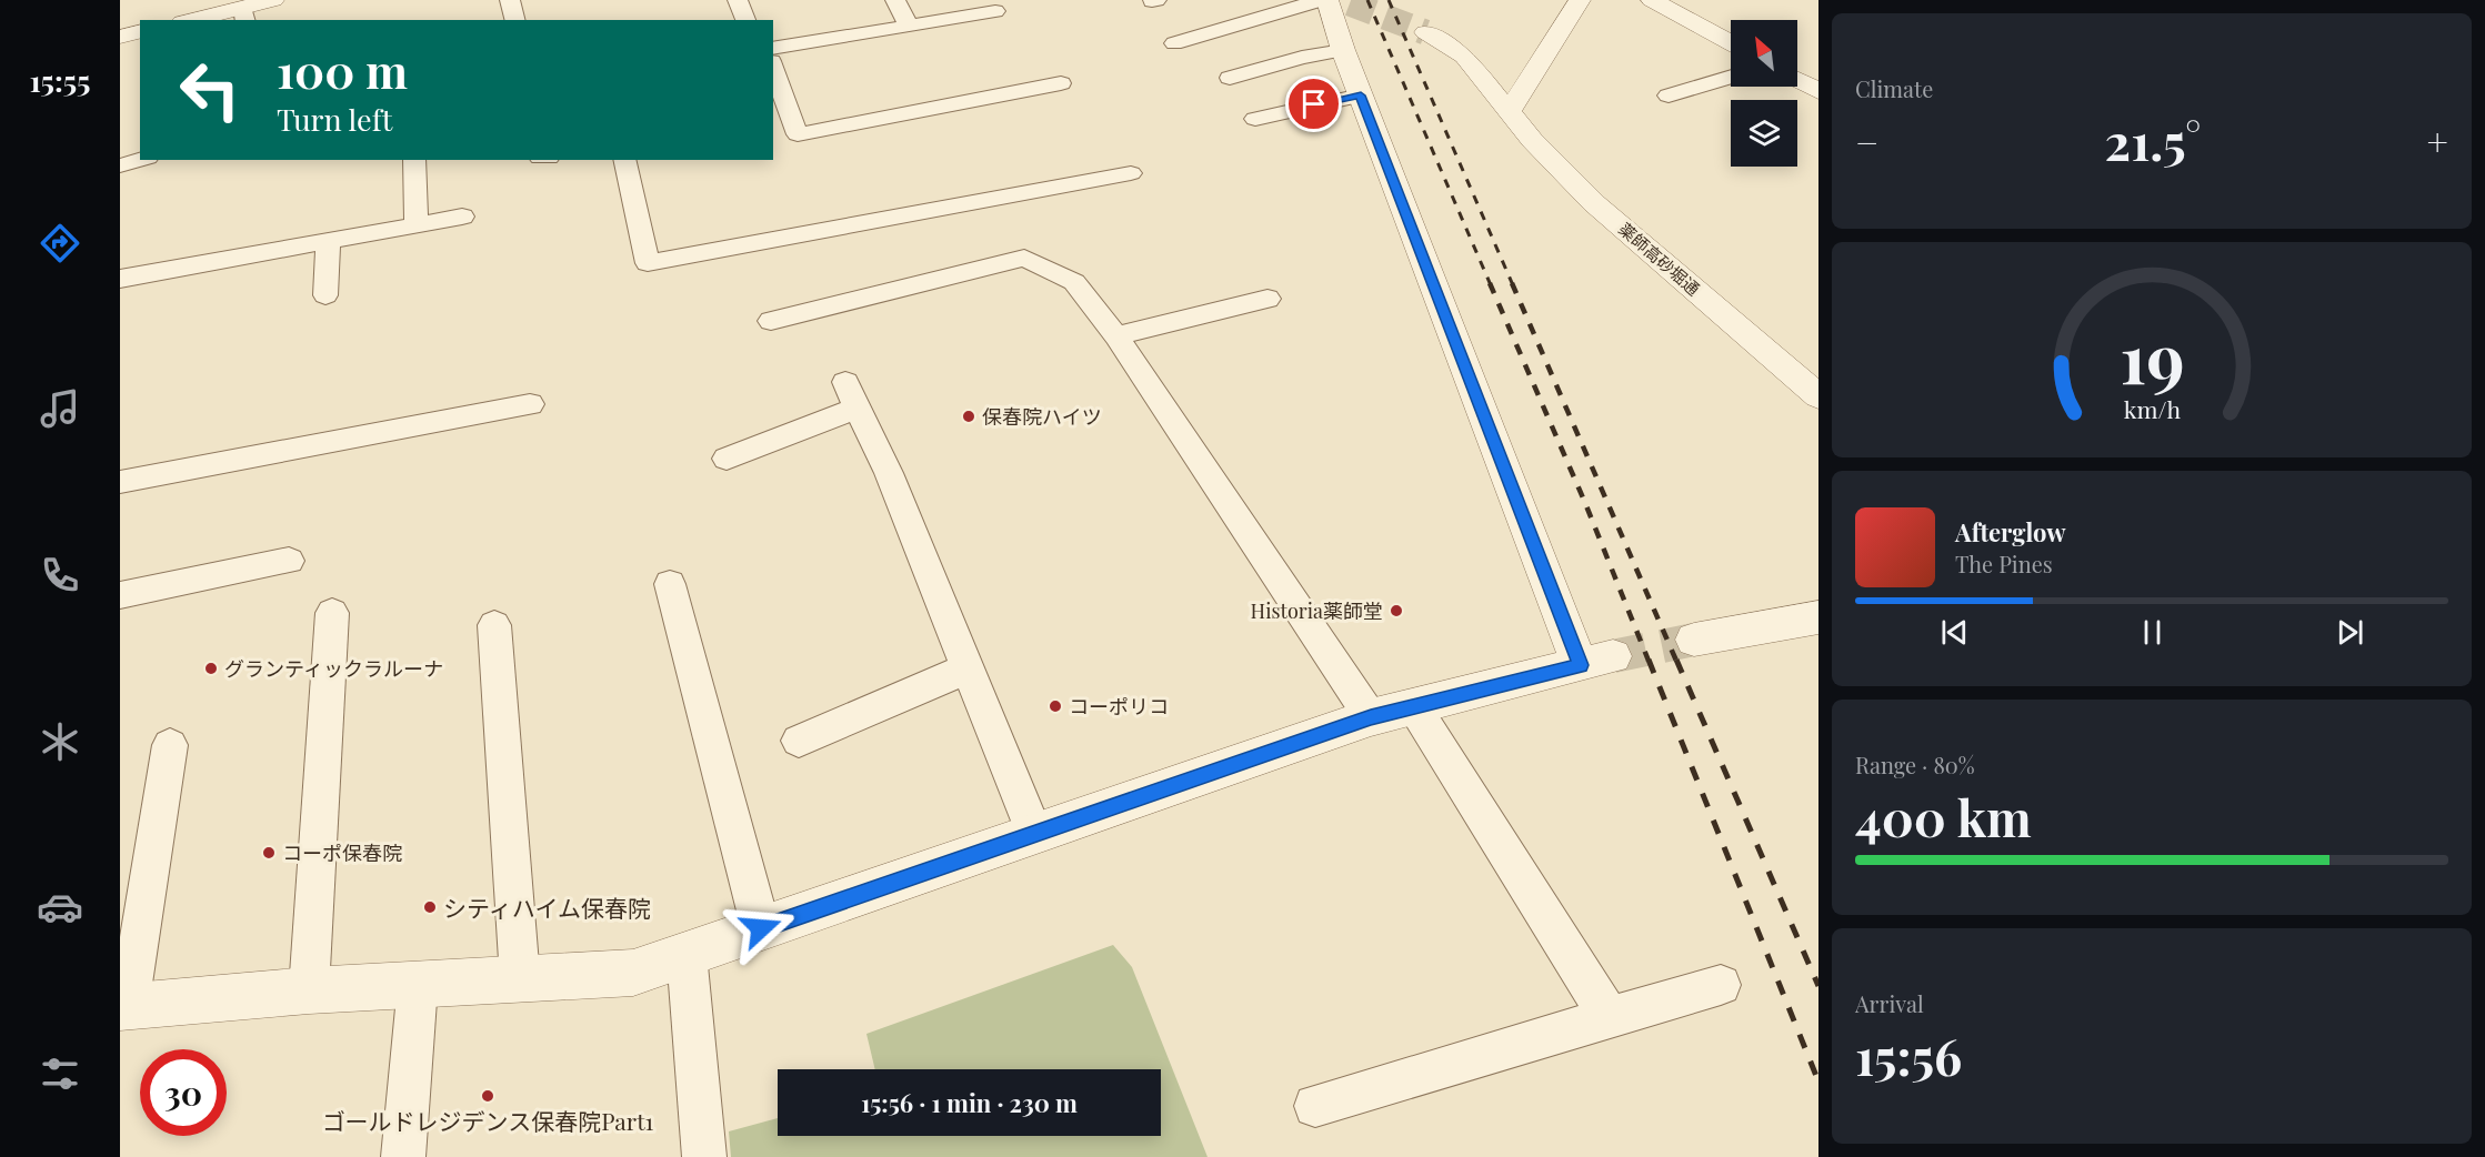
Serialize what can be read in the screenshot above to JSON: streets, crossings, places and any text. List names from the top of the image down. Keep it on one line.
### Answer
{"streets":{"street":["薬師高砂堀通"]},"places":["保春院ハイツ","Historia薬師堂","グランティックラルーナ","コーポリコ","コーポ保春院","シティハイム保春院","ゴールドレジデンス保春院Part1"],"north":"top left","page":{"tabs":"15:55","tile":["Climate",["Range · 80%","400 km"],["Arrival","15:56"]],"turn":["100 m","Turn left"],"heat":["−","21.5°","+"],"song":["Afterglow","The Pines"],"limit":"30","trip":"15:56 · 1 min · 230 m","gauge":["19","km/h"]}}
